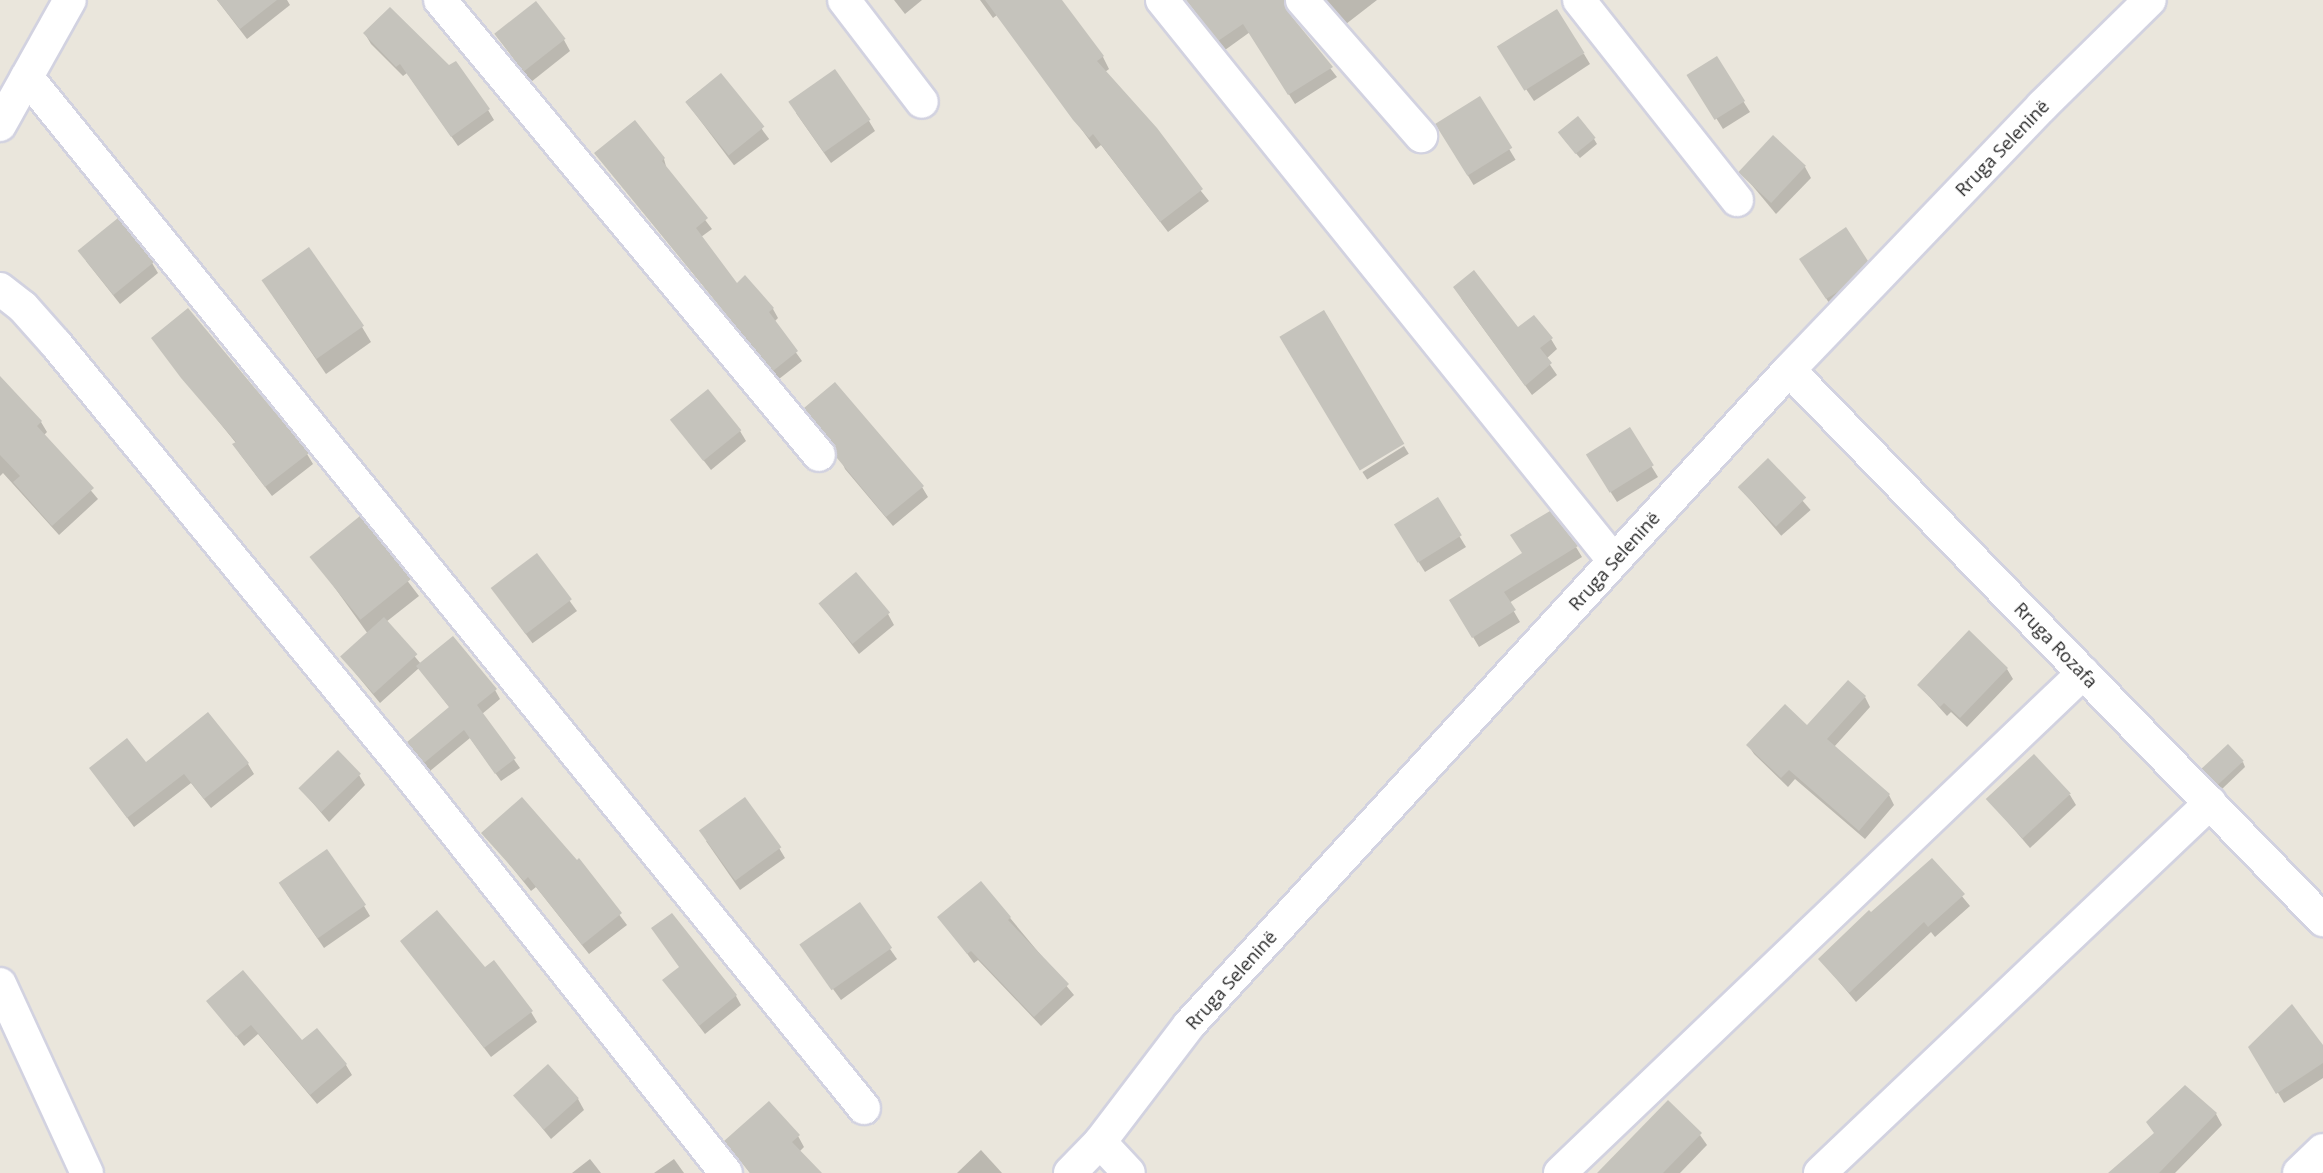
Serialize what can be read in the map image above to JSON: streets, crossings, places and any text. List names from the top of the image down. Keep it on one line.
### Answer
{"streets":{"street":["Rruga Seleninë","Rruga Rozafa"]},"crossings":[["Rruga Seleninë","Rruga Rozafa"]]}
